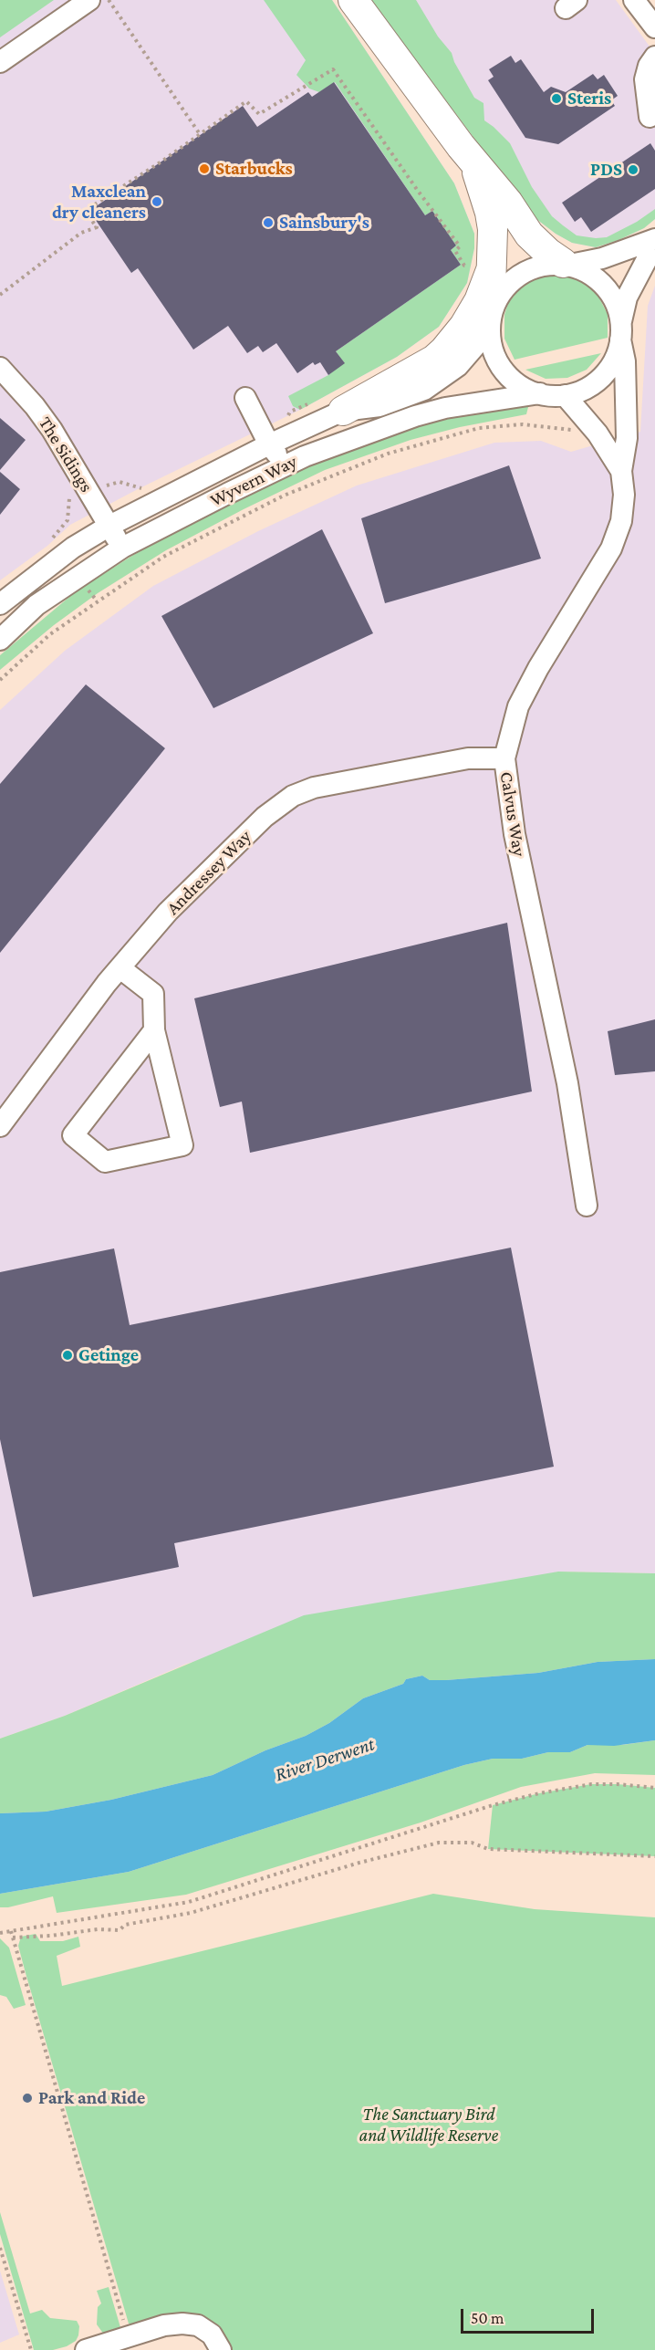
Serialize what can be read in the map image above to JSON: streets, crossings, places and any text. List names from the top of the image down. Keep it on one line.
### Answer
{"streets":{"street":["The Sidings","Wyvern Way","Calvus Way","Andressey Way"]},"crossings":[["The Sidings","Wyvern Way"],["Calvus Way","Andressey Way"]],"water":["River Derwent"],"parks":["The Sanctuary Bird and Wildlife Reserve"],"places":["Steris","Starbucks","PDS","Maxclean dry cleaners","Sainsbury's","Getinge","Park and Ride"],"scale_bar":"50 m"}
